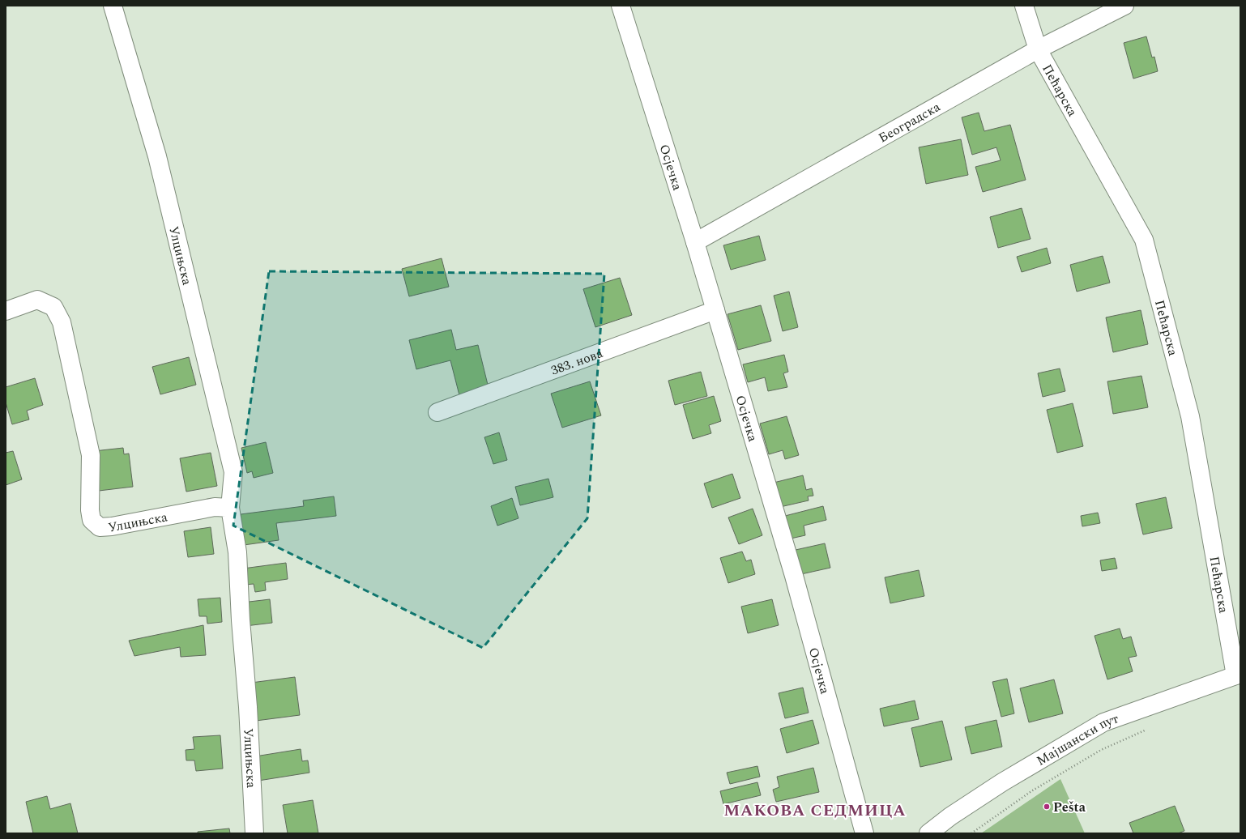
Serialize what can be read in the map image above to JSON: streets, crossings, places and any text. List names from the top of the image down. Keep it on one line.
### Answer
{"streets":{"street":["Пећарска","Београдска","Осјечка","Улцињска","383. нова","Мајшански пут"]},"crossings":[["Пећарска","Београдска"],["Пећарска","Мајшански пут"],["Београдска","Осјечка"],["Осјечка","383. нова"]],"districts":["МАКОВА СЕДМИЦА"],"places":["Pešta"]}
